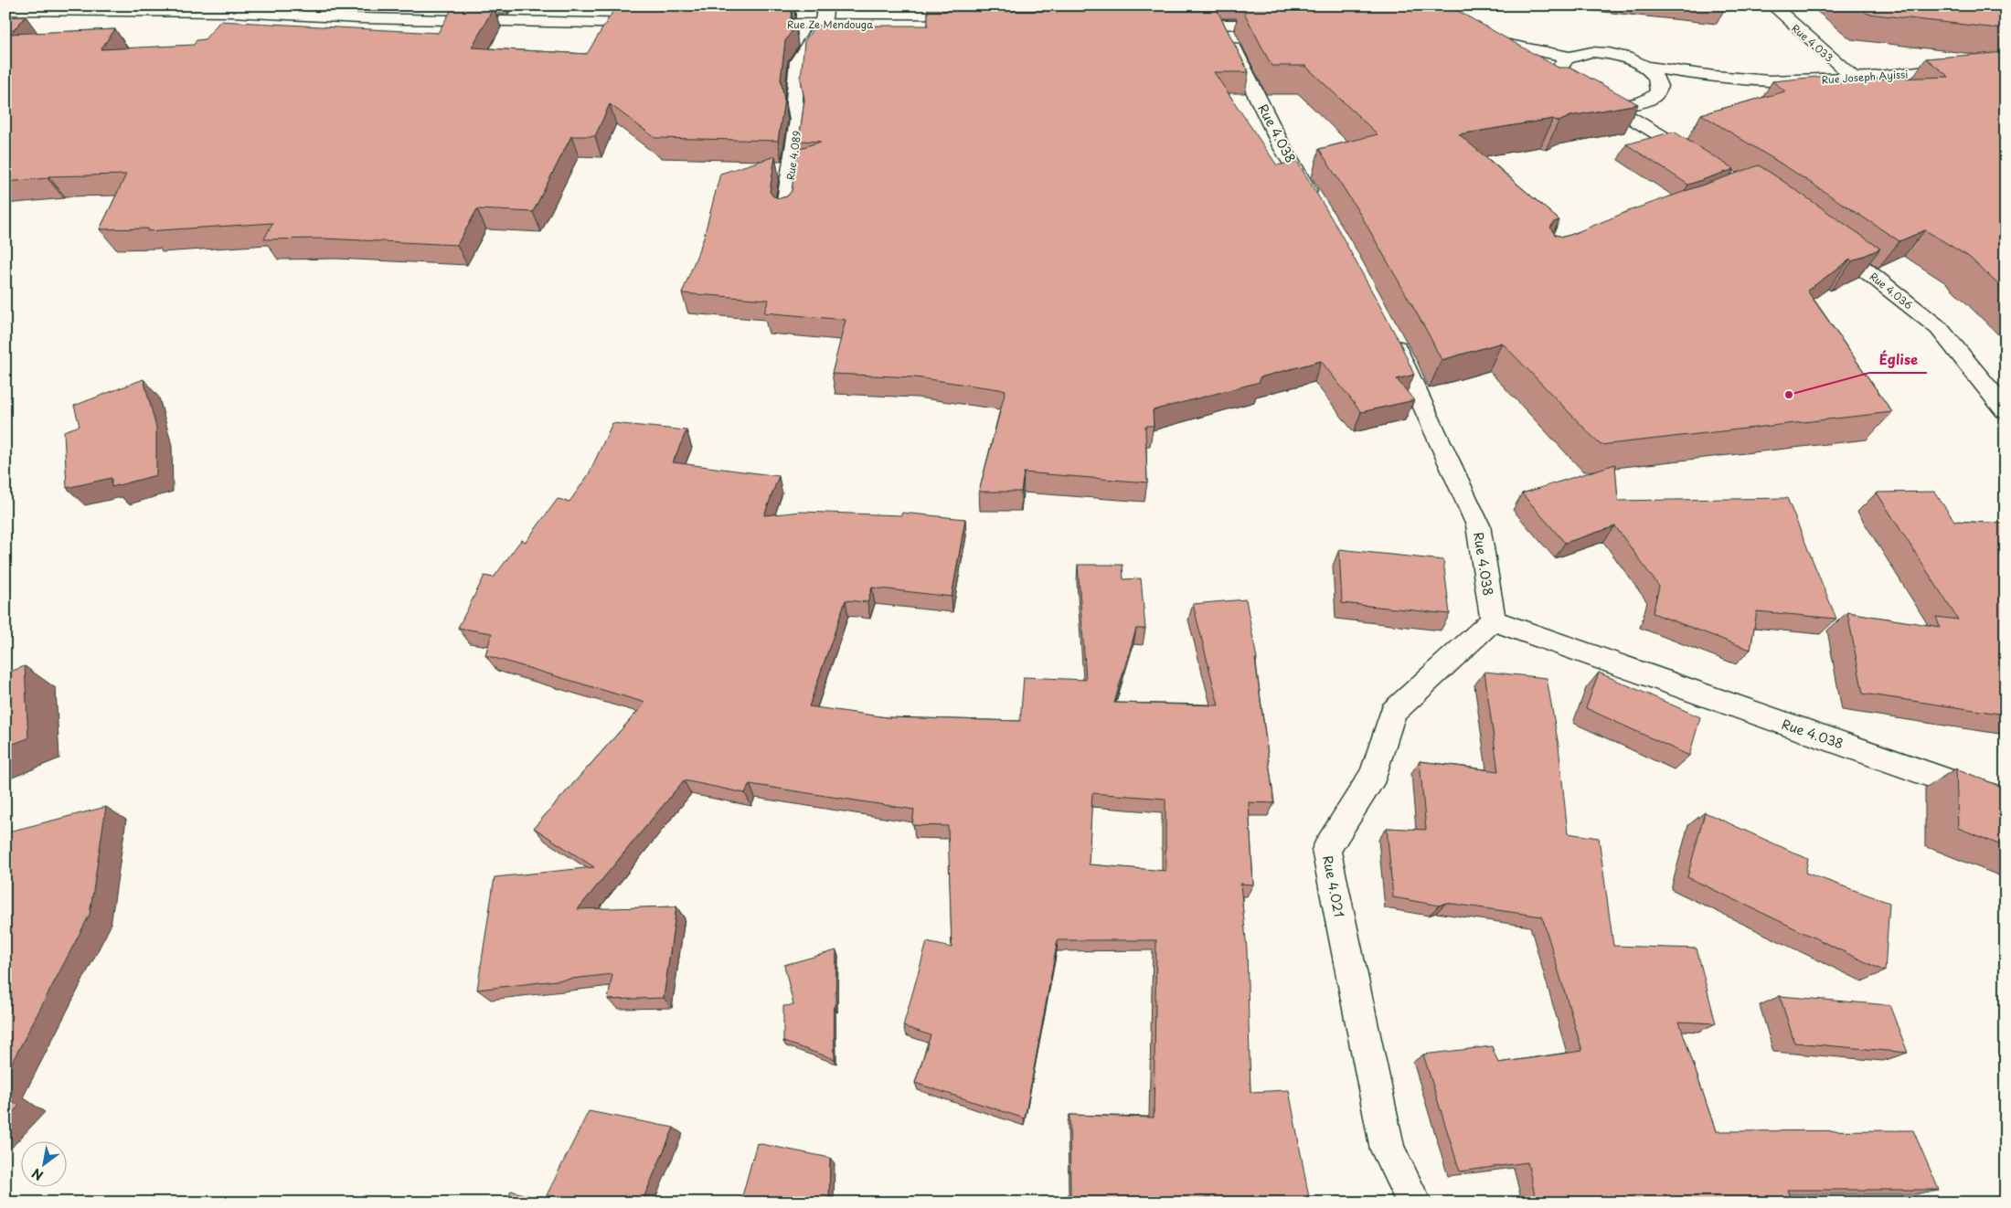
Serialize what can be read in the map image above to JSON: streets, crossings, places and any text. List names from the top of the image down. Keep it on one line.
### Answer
{"streets":{"street":["Rue Ze Mendouga","Rue 4.033","Rue Joseph Ayissi","Rue 4.038","Rue 4.089","Rue 4.036","Rue 4.021"]},"crossings":[["Rue Ze Mendouga","Rue 4.089"],["Rue 4.033","Rue Joseph Ayissi"],["Rue 4.038","Rue 4.021"]],"places":["Église"],"north":"bottom left"}
